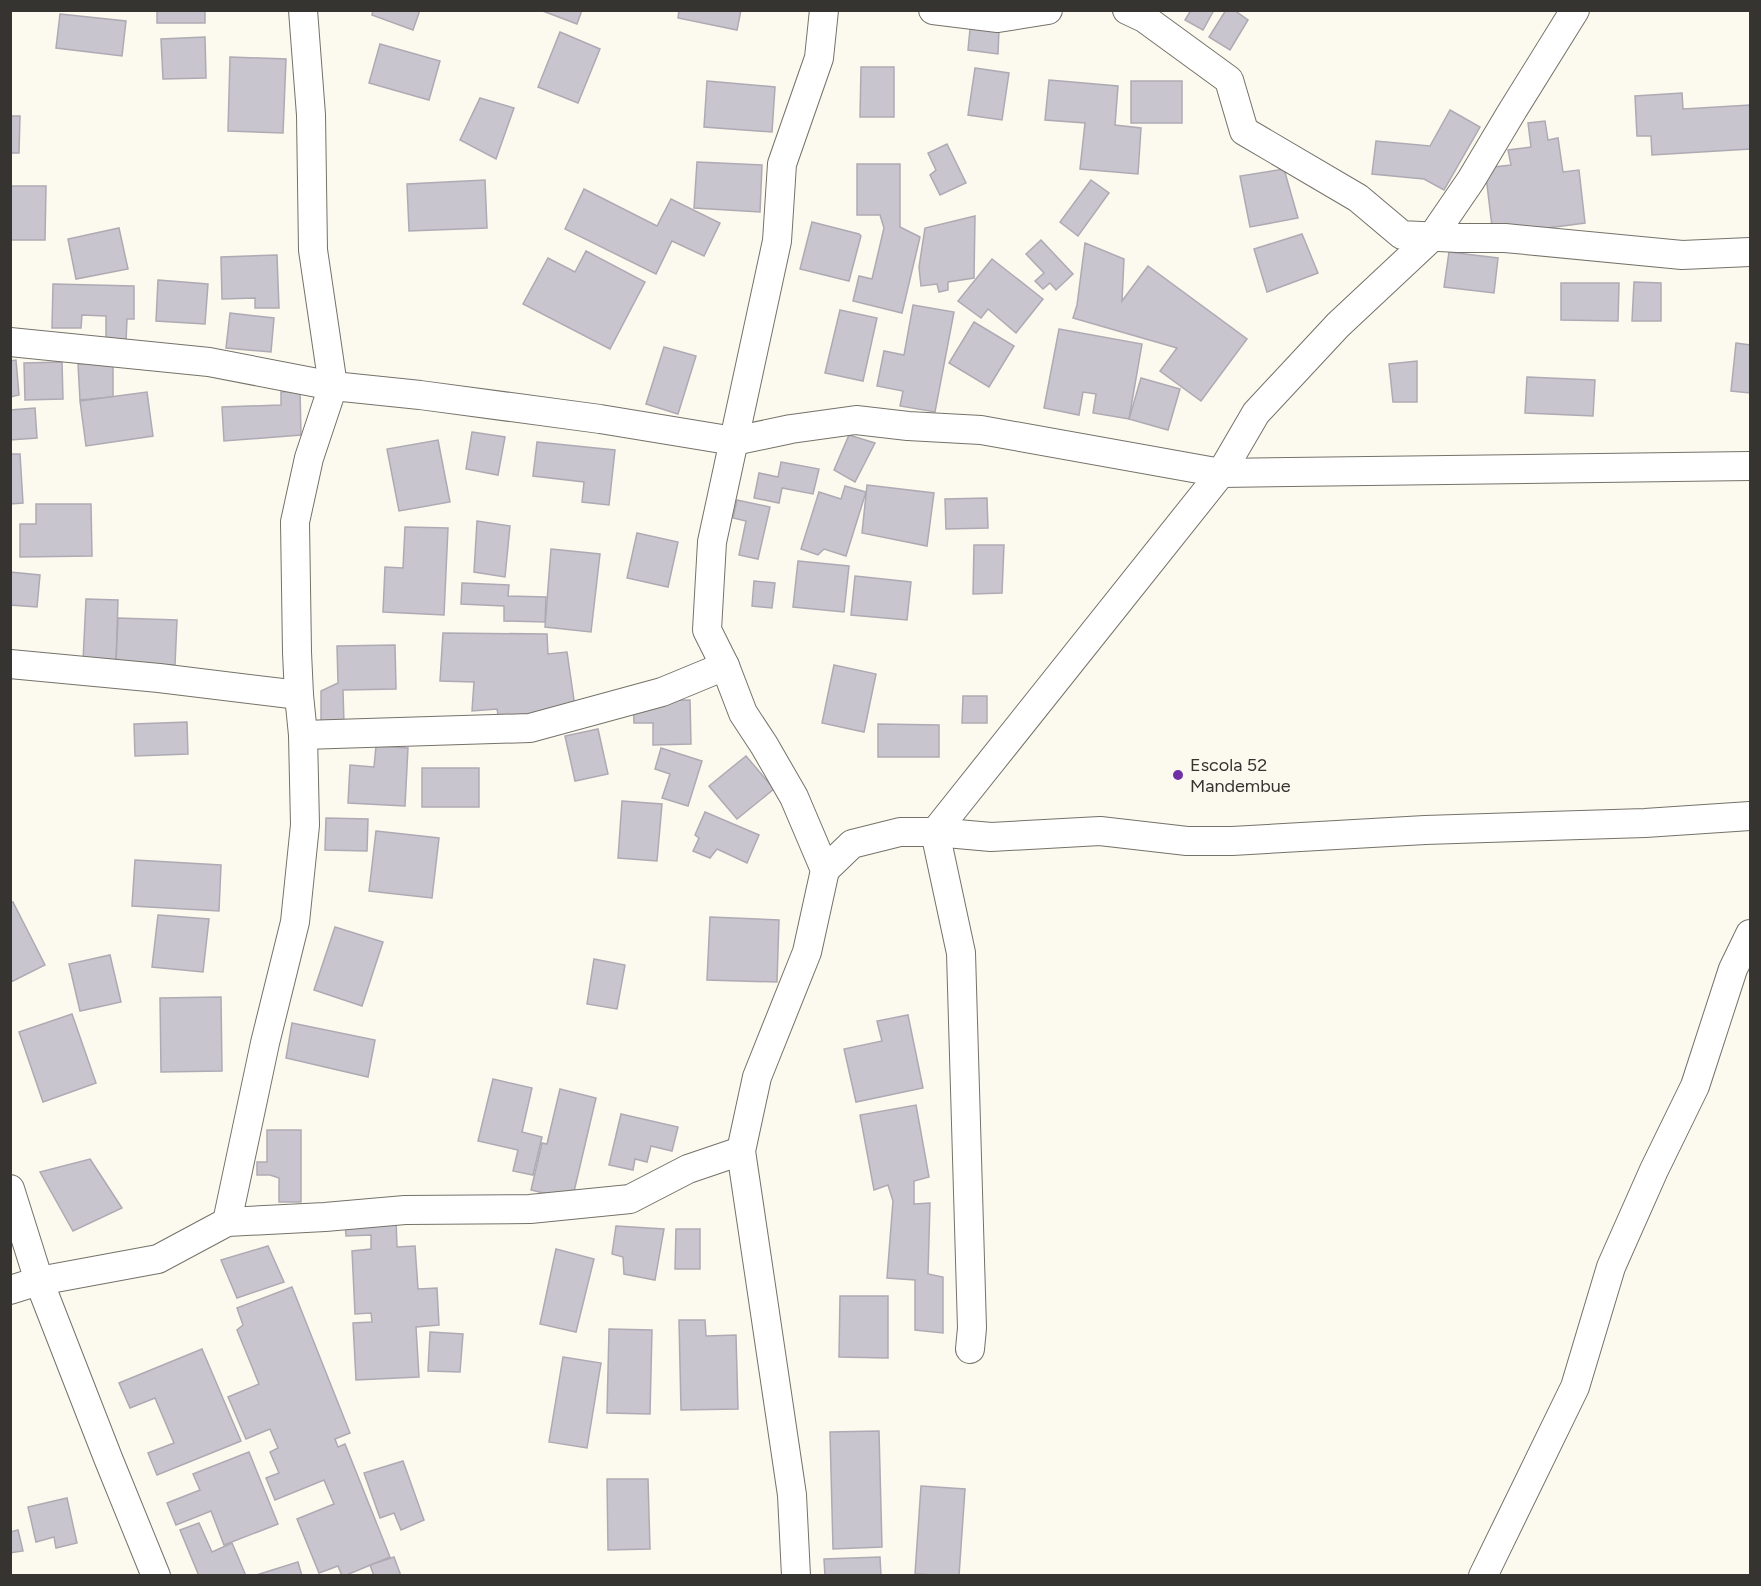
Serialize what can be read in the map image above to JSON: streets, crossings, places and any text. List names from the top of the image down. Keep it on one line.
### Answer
{"places":["Escola 52 Mandembue"]}
